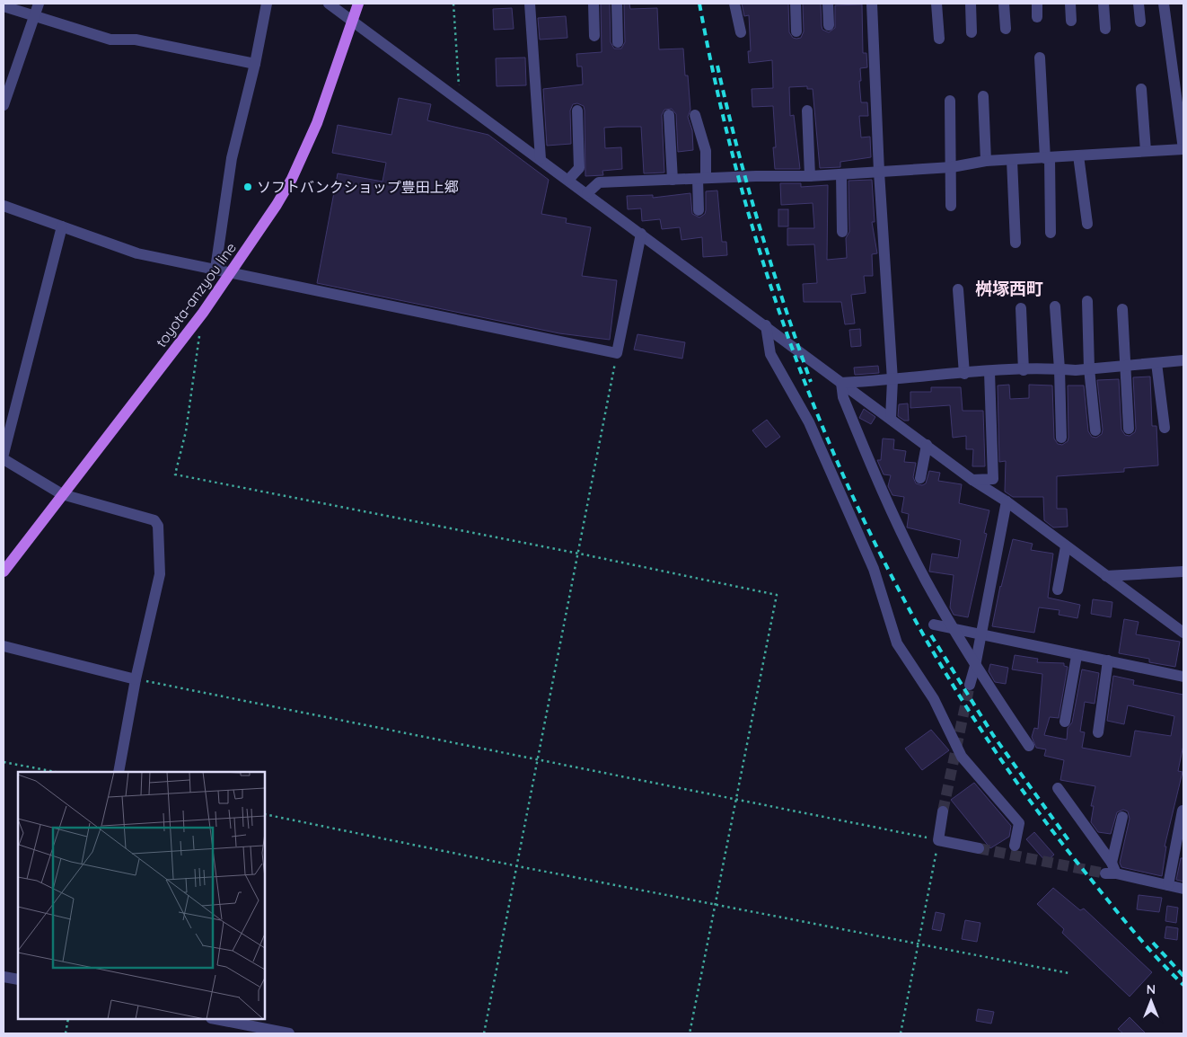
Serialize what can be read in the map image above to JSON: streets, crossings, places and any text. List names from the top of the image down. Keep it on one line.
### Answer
{"streets":{"main road":["toyota-anzyou line"]},"districts":["桝塚西町"],"places":["ソフトバンクショップ豊田上郷"],"north":"top"}
